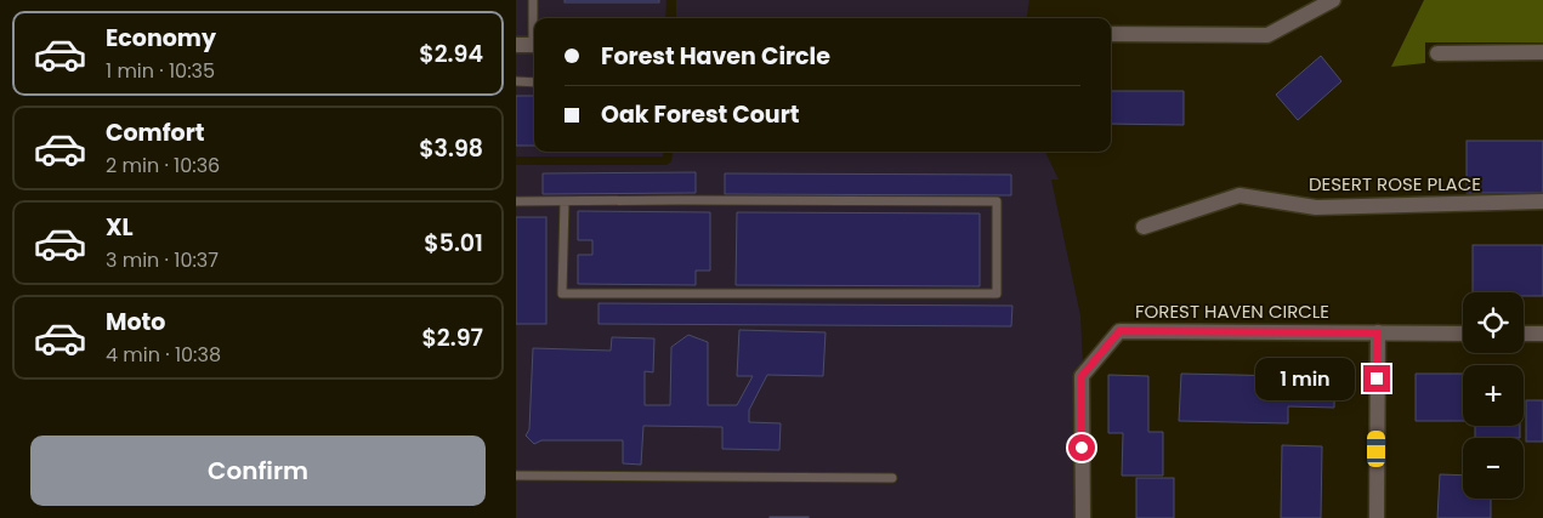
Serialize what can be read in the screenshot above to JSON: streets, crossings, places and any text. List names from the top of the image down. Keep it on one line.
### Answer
{"streets":{"street":["DESERT ROSE PLACE","FOREST HAVEN CIRCLE"]},"page":{"list":[{"name":"Economy","note":"1 min · 10:35","value":"$2.94"},{"name":"Comfort","note":"2 min · 10:36","value":"$3.98"},{"name":"XL","note":"3 min · 10:37","value":"$5.01"},{"name":"Moto","note":"4 min · 10:38","value":"$2.97"}],"banner":["Forest Haven Circle","Oak Forest Court"],"map_buttons":["+","−"],"bubble":"1 min","buttons":"Confirm"}}
